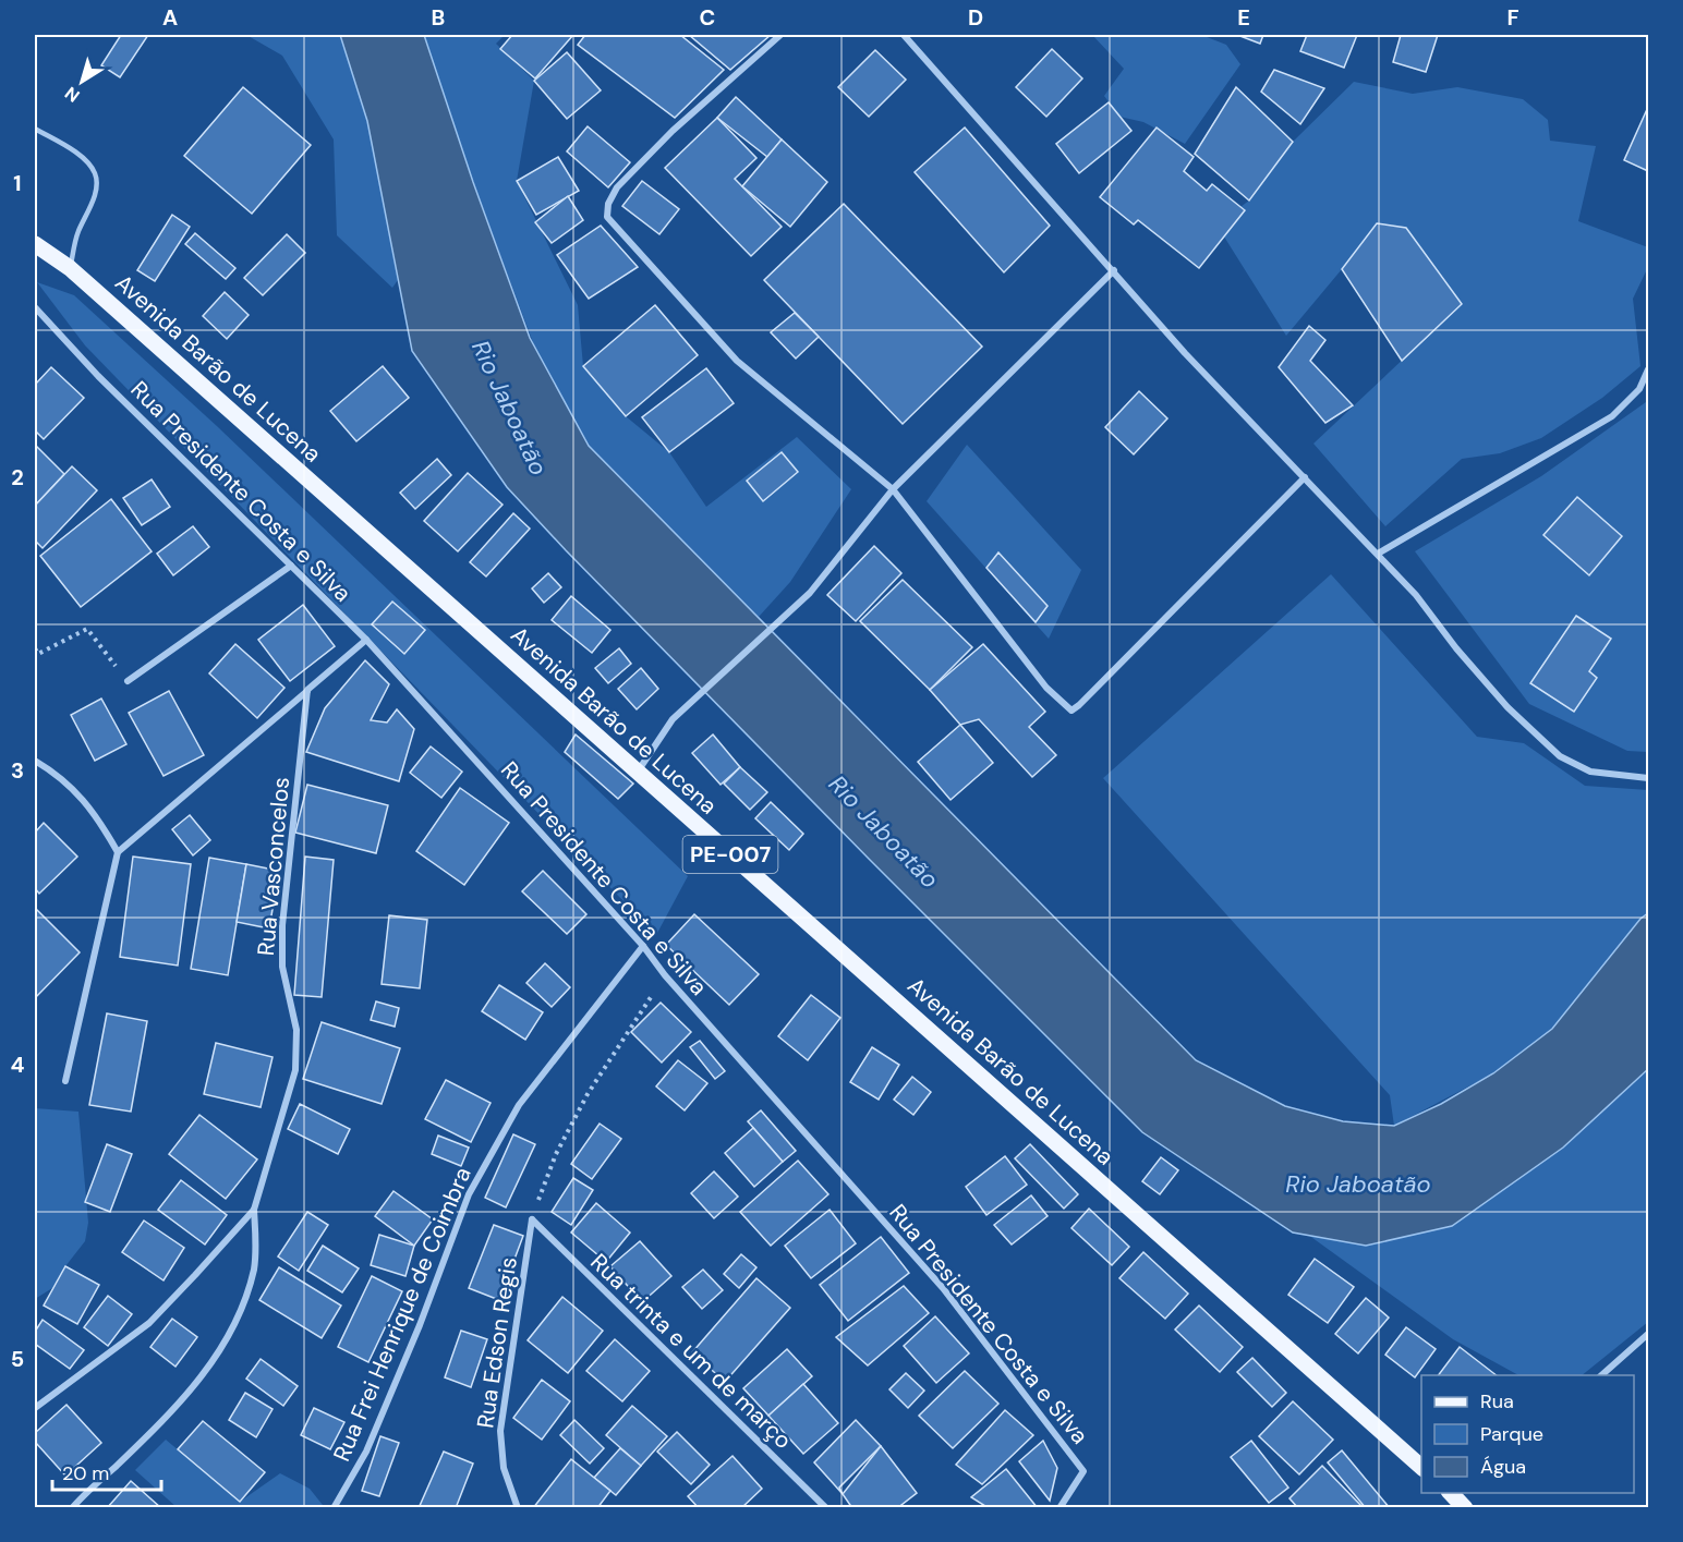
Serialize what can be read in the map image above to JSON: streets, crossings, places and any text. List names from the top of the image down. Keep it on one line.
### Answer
{"streets":{"main road":["Avenida Barão de Lucena","PE-007"],"street":["Rua Presidente Costa e Silva","Rua Vasconcelos","Rua Frei Henrique de Coimbra","Rua Edson Regis","Rua trinta e um de março"]},"crossings":[["Rua Presidente Costa e Silva","Rua Frei Henrique de Coimbra"],["Rua Edson Regis","Rua trinta e um de março"]],"water":["Rio Jaboatão"],"legend":["Rua","Parque","Água"],"scale_bar":"20 m","north":"bottom left","grid":{"columns":["A","B","C","D","E","F"],"rows":["1","2","3","4","5"]}}
